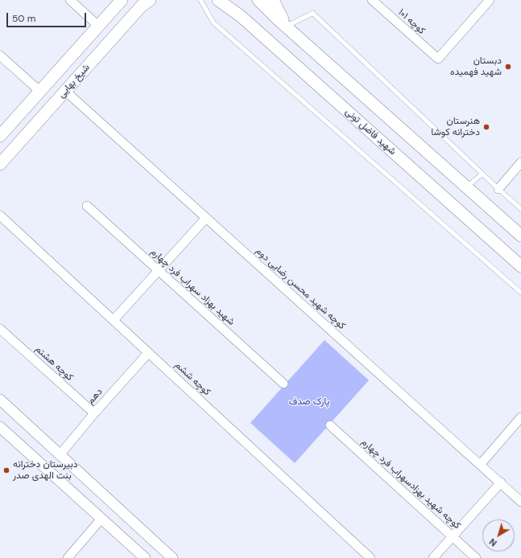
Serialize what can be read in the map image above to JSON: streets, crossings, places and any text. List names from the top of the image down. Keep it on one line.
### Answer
{"streets":{"main road":["شیخ بهایی","شهید فاضل تونی"],"street":["۱۰۱ کوچه","شهید بهزاد سهراب فرد چهارم","کوچه شهید محسن رضایی دوم","کوچه هشتم","کوچه ششم","دهم","کوچه شهید بهزادسهراب فرد چهارم"]},"crossings":[["شیخ بهایی","کوچه شهید محسن رضایی دوم"],["کوچه هشتم","دهم"],["کوچه ششم","دهم"]],"parks":["پارک صدف"],"places":["دبستان شهید فهمیده","هنرستان دخترانه کوشا","دبیرستان دخترانه بنت الهدی صدر"],"scale_bar":"50 m","north":"bottom left"}
